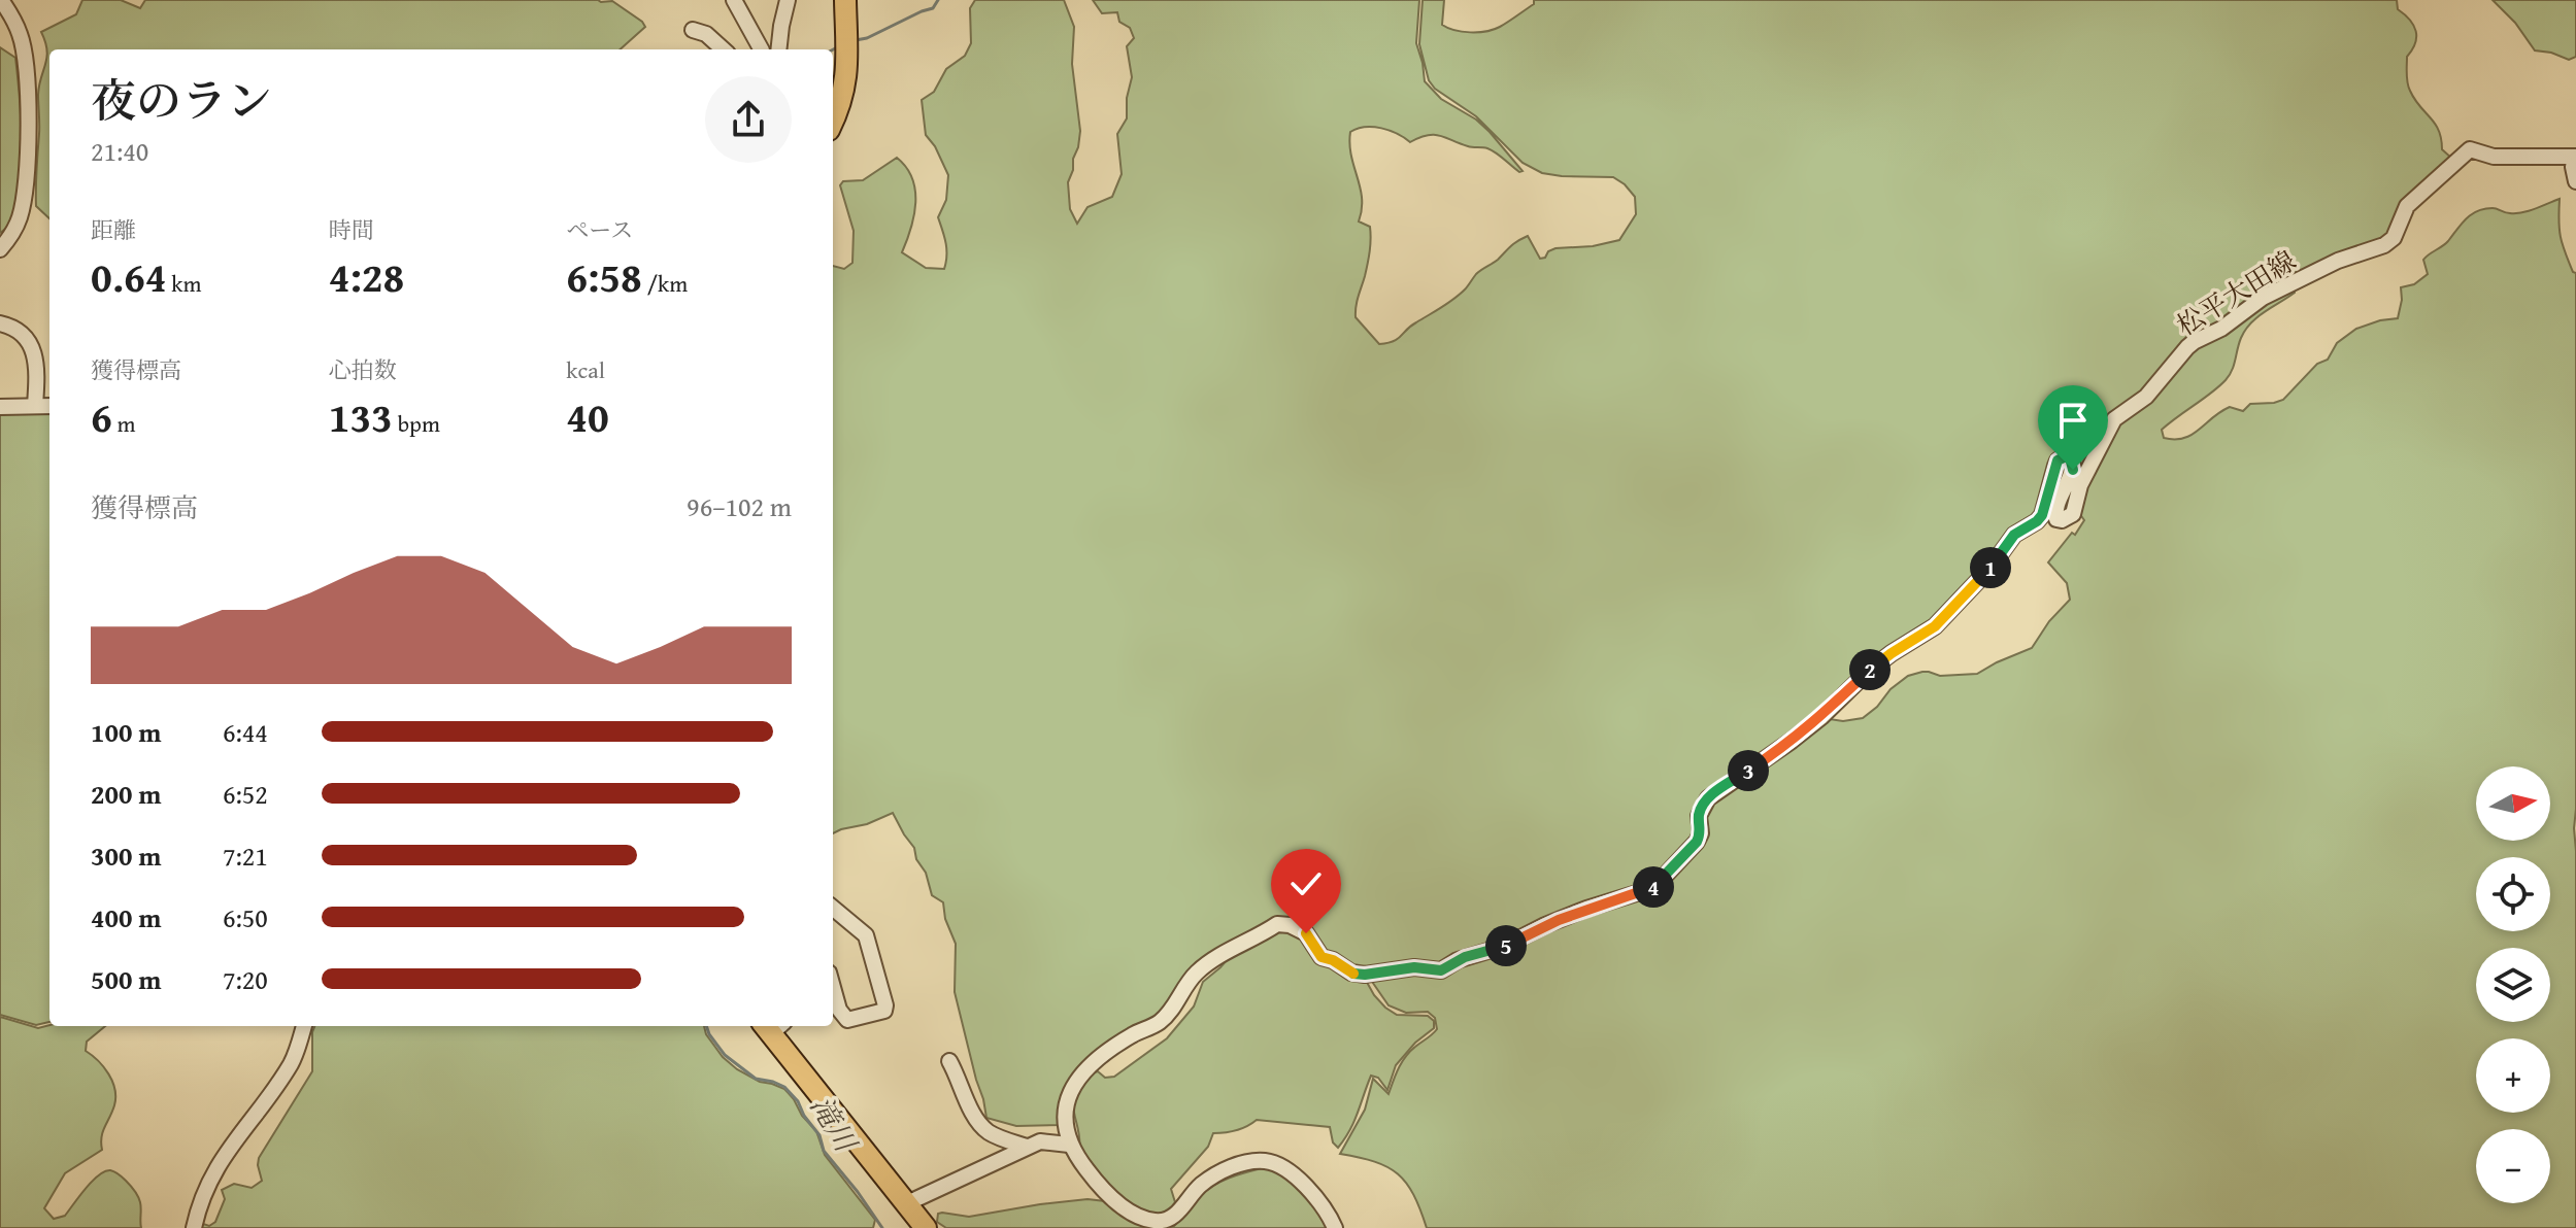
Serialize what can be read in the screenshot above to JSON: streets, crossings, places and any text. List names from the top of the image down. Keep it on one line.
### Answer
{"streets":{"street":["松平大田線"]},"water":["滝川"],"north":"right","page":{"heading":["夜のラン","21:40"],"stats":[["距離","0.64 km"],["時間","4:28"],["ペース","6:58 /km"],["獲得標高","6 m"],["心拍数","133 bpm"],["kcal","40"]],"chart":["獲得標高","96–102 m"],"pins":["1","2","3","4","5"],"list":[{"name":"100 m","note":"6:44"},{"name":"200 m","note":"6:52"},{"name":"300 m","note":"7:21"},{"name":"400 m","note":"6:50"},{"name":"500 m","note":"7:20"}],"map_buttons":["+","−"]}}
